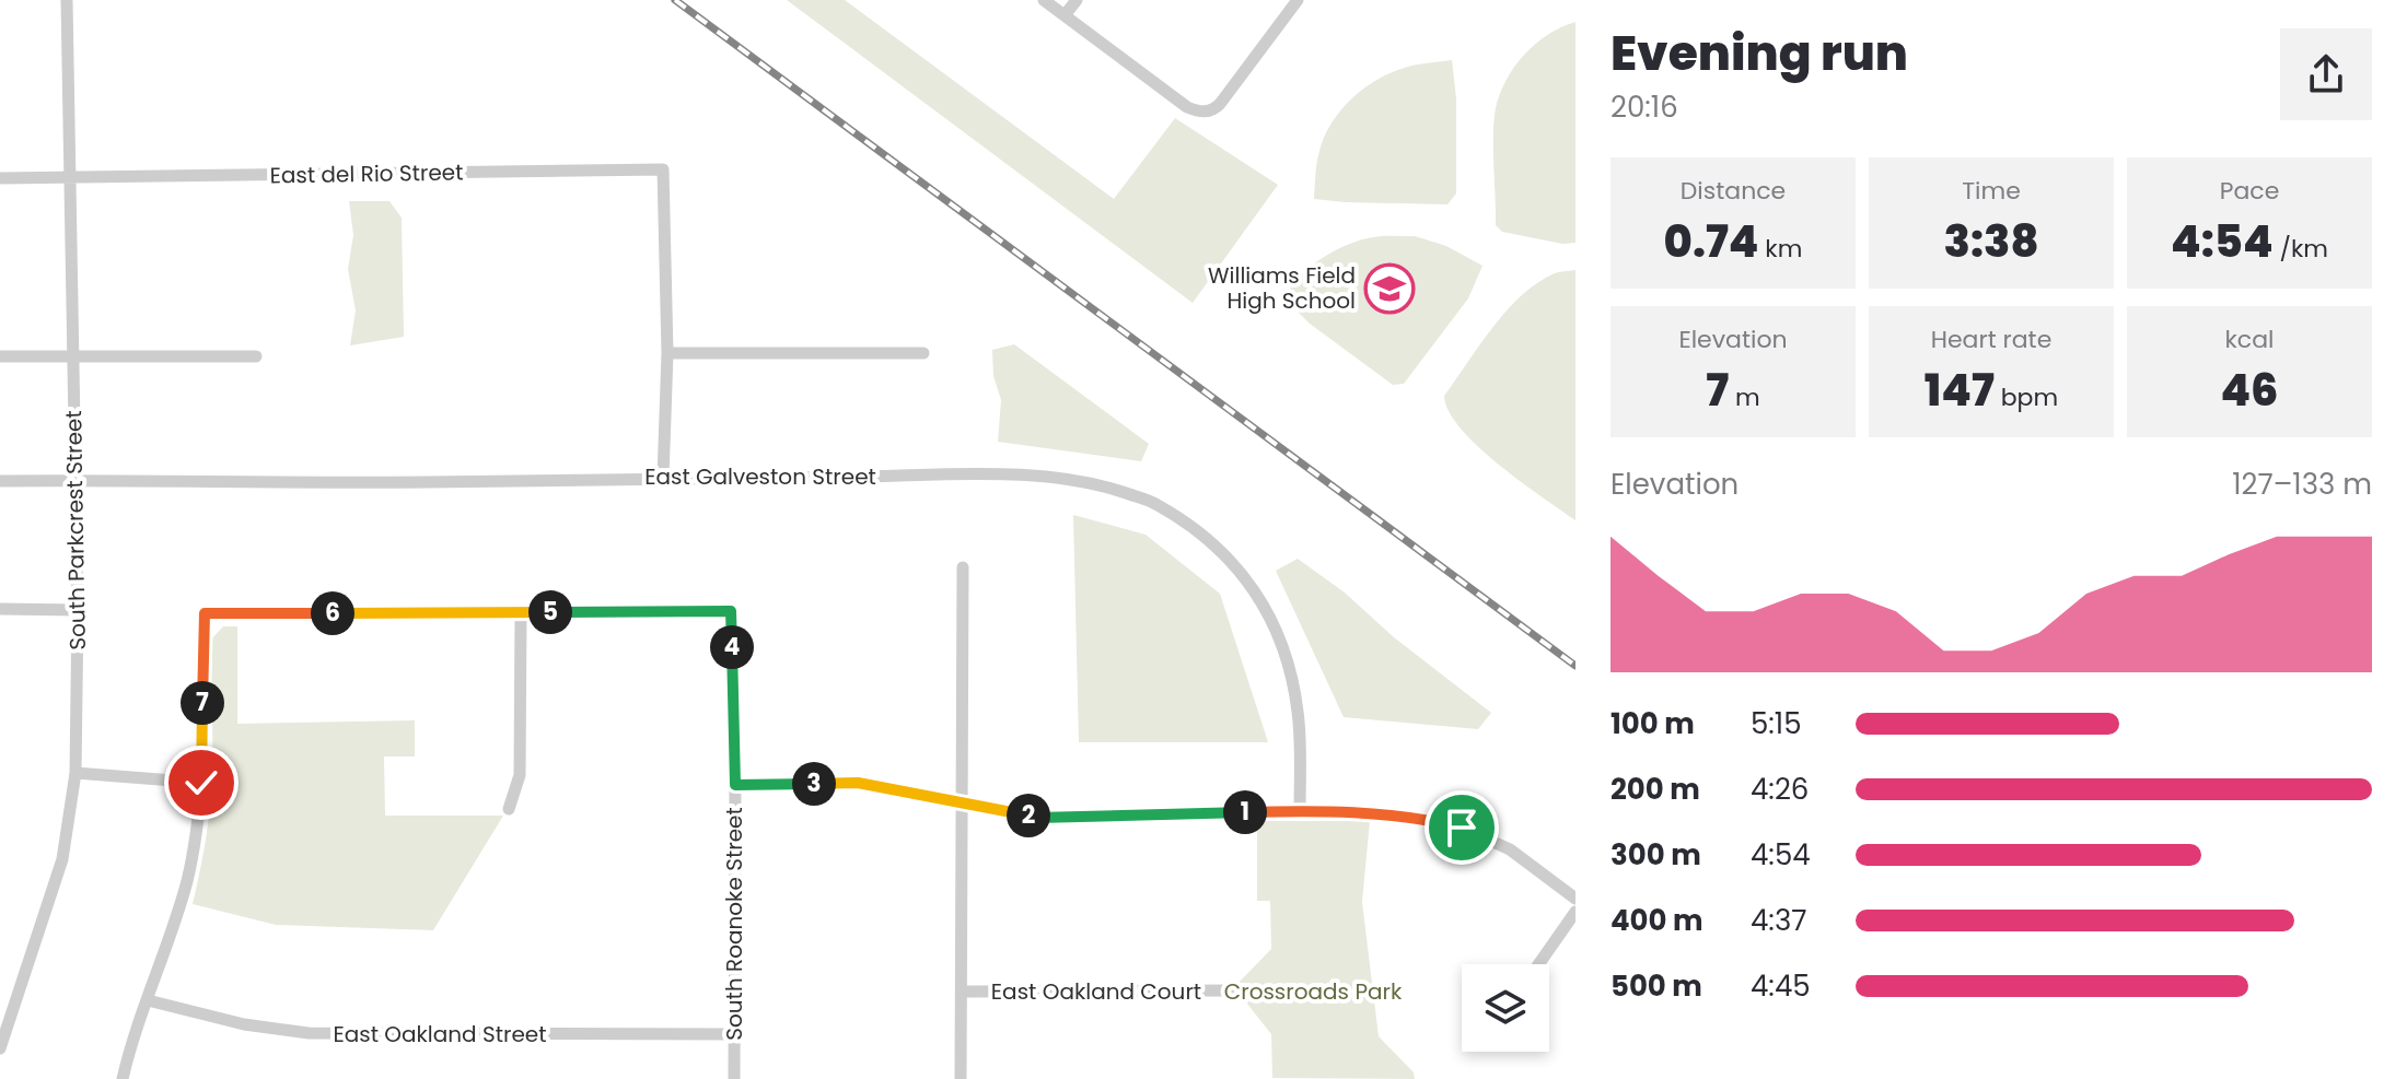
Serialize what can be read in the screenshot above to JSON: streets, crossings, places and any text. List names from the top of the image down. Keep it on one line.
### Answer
{"streets":{"street":["East del Rio Street","East Galveston Street","South Parkcrest Street","South Roanoke Street","East Oakland Court","East Oakland Street"]},"crossings":[["East del Rio Street","South Parkcrest Street"],["East Galveston Street","South Parkcrest Street"],["South Roanoke Street","East Oakland Street"]],"parks":["Crossroads Park"],"places":{"school or university":["Williams Field High School"]},"page":{"heading":["Evening run","20:16"],"stats":[["Distance","0.74 km"],["Time","3:38"],["Pace","4:54 /km"],["Elevation","7 m"],["Heart rate","147 bpm"],["kcal","46"]],"chart":["Elevation","127–133 m"],"pins":["5","6","4","7","3","1","2"],"list":[{"name":"100 m","note":"5:15"},{"name":"200 m","note":"4:26"},{"name":"300 m","note":"4:54"},{"name":"400 m","note":"4:37"},{"name":"500 m","note":"4:45"}]}}
